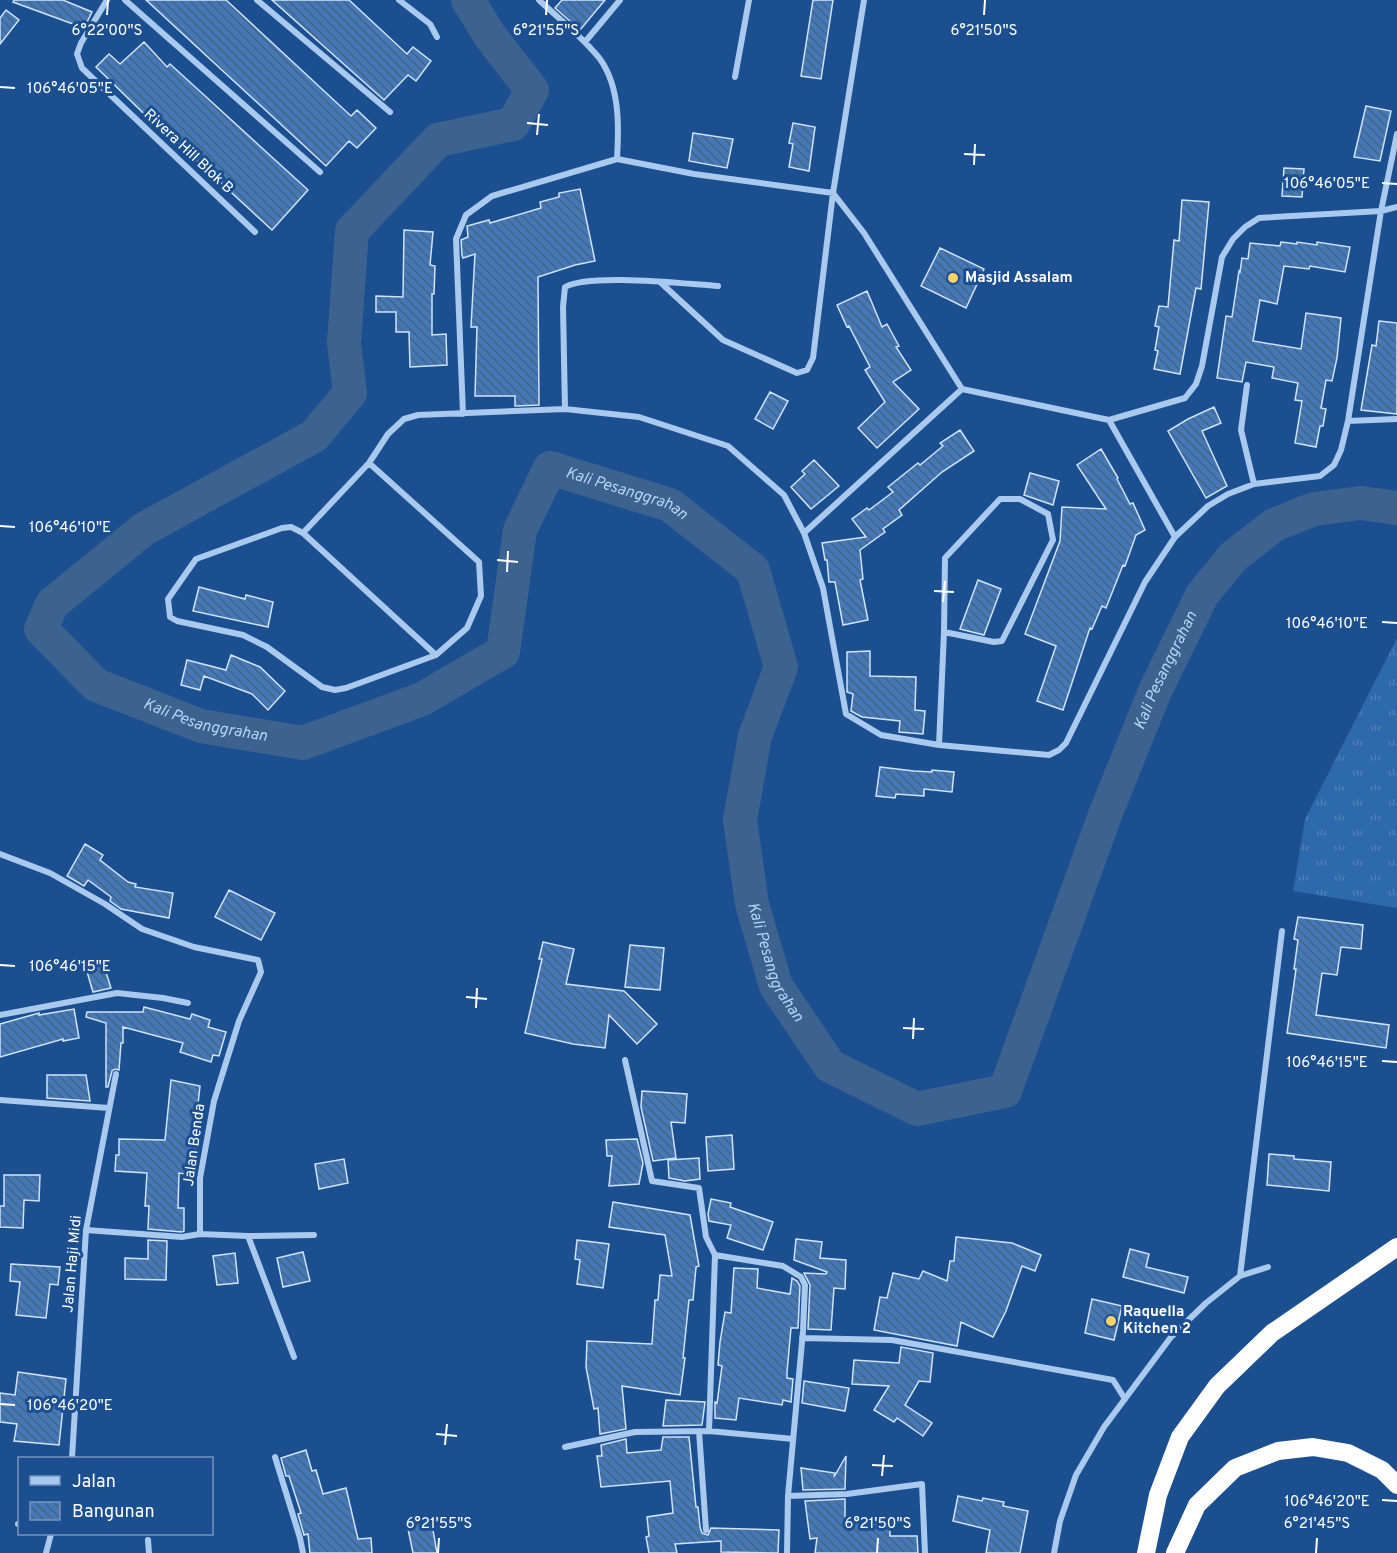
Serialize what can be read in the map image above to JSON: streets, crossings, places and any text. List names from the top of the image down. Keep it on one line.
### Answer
{"streets":{"street":["Rivera Hill Blok B","Jalan Benda","Jalan Haji Midi"]},"water":["Kali Pesanggrahan"],"places":["Masjid Assalam","Raquella Kitchen 2"],"legend":["Jalan","Bangunan"],"coordinates":["6°22'00\"S","6°21'55\"S","6°21'50\"S","106°46'05\"E","106°46'10\"E","106°46'15\"E","106°46'20\"E","6°21'45\"S"]}
